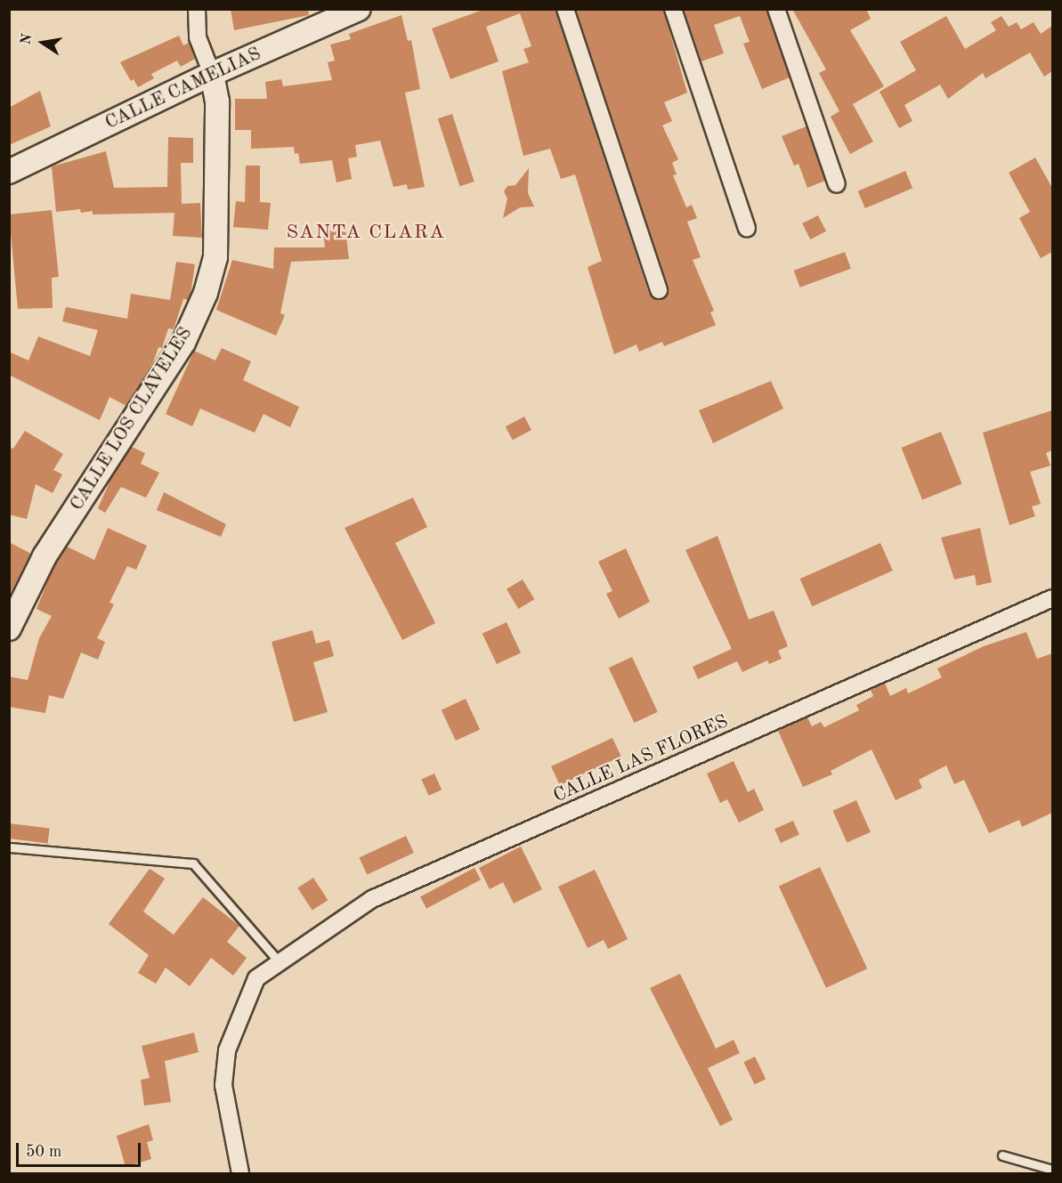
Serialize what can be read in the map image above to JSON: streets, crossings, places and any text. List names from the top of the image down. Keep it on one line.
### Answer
{"streets":{"street":["CALLE CAMELIAS","CALLE LOS CLAVELES","CALLE LAS FLORES"]},"crossings":[["CALLE CAMELIAS","CALLE LOS CLAVELES"]],"districts":["SANTA CLARA"],"scale_bar":"50 m","north":"left"}
